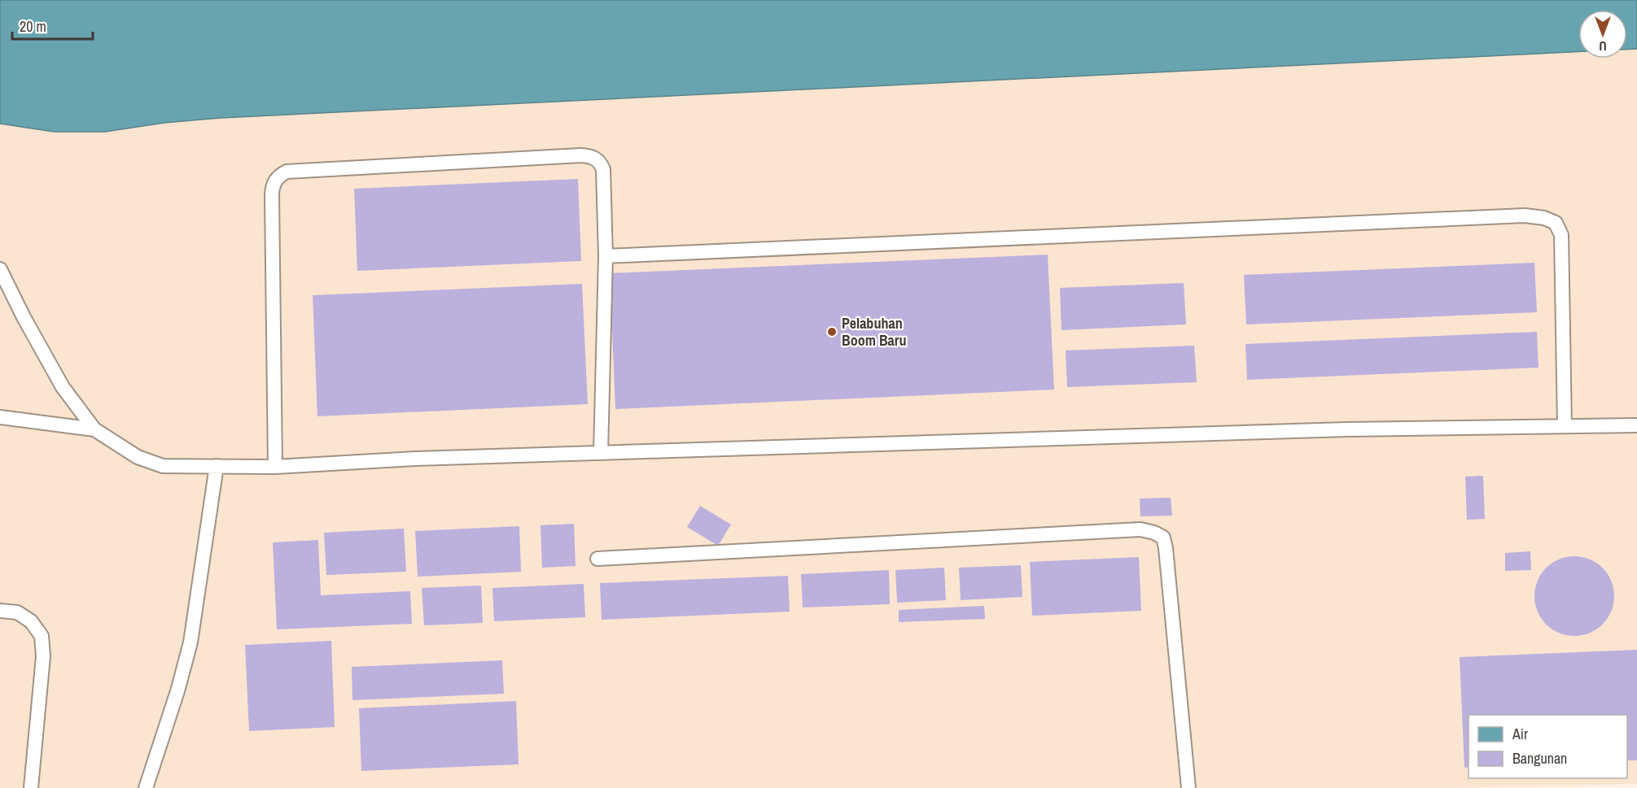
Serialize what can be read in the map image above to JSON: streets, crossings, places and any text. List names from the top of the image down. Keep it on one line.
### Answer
{"places":["Pelabuhan Boom Baru"],"legend":["Air","Bangunan"],"scale_bar":"20 m","north":"bottom"}
